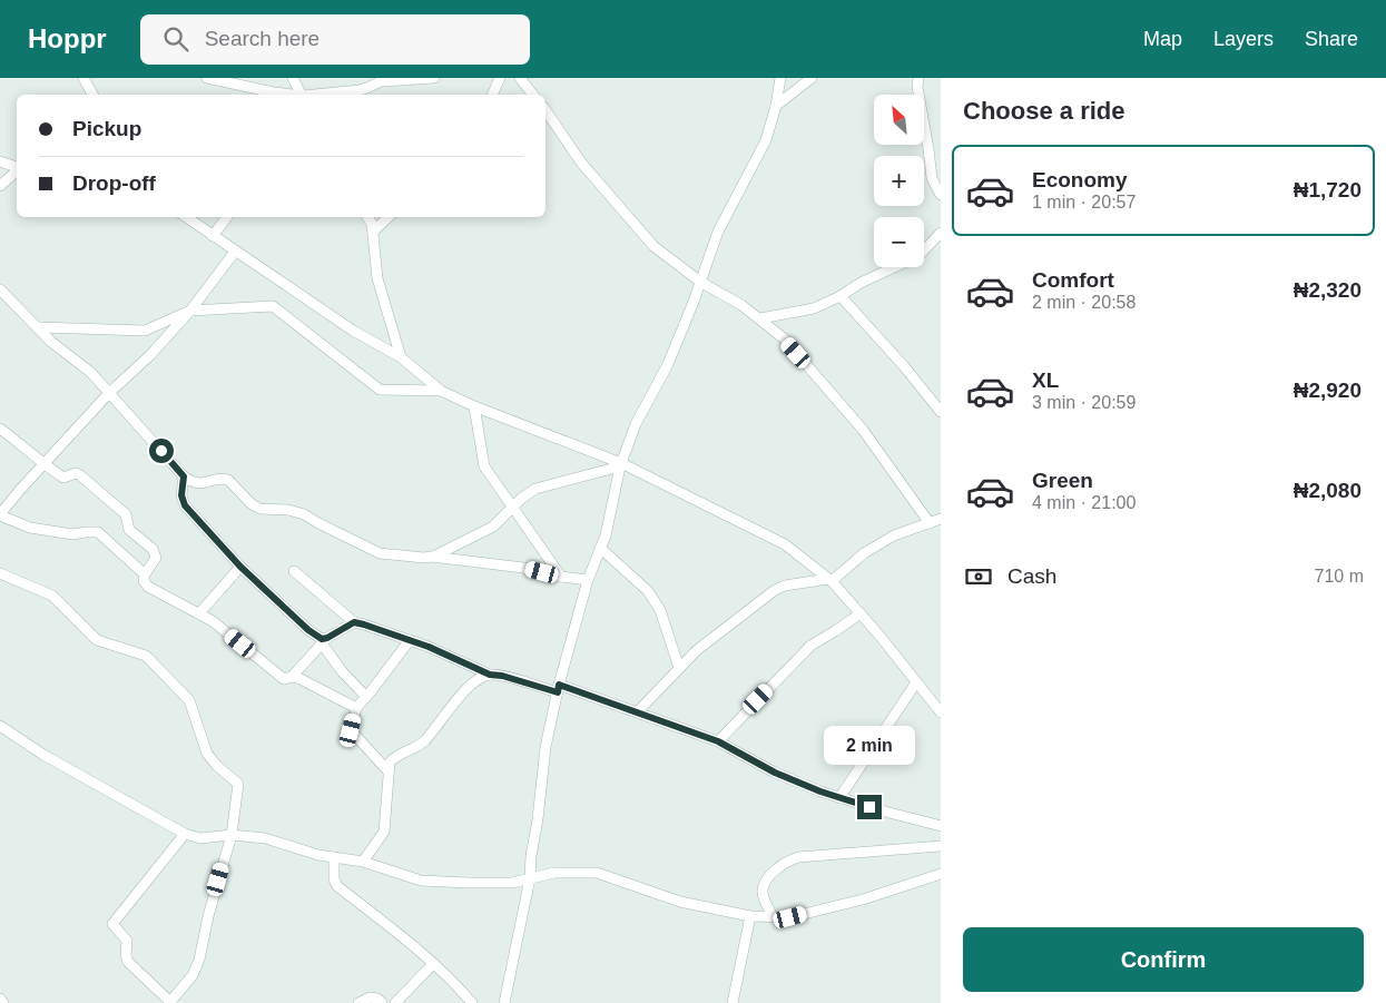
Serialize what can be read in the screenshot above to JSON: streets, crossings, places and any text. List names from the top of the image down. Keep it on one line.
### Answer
{"north":"top left","page":{"header":"Hoppr","search":"Search here","nav":["Map","Layers","Share"],"heading":"Choose a ride","map_buttons":["+","−"],"banner":["Pickup","Drop-off"],"list":[{"name":"Economy","note":"1 min · 20:57","value":"₦1,720"},{"name":"Comfort","note":"2 min · 20:58","value":"₦2,320"},{"name":"XL","note":"3 min · 20:59","value":"₦2,920"},{"name":"Green","note":"4 min · 21:00","value":"₦2,080"}],"pay":["Cash","710 m"],"bubble":"2 min","buttons":"Confirm"}}
